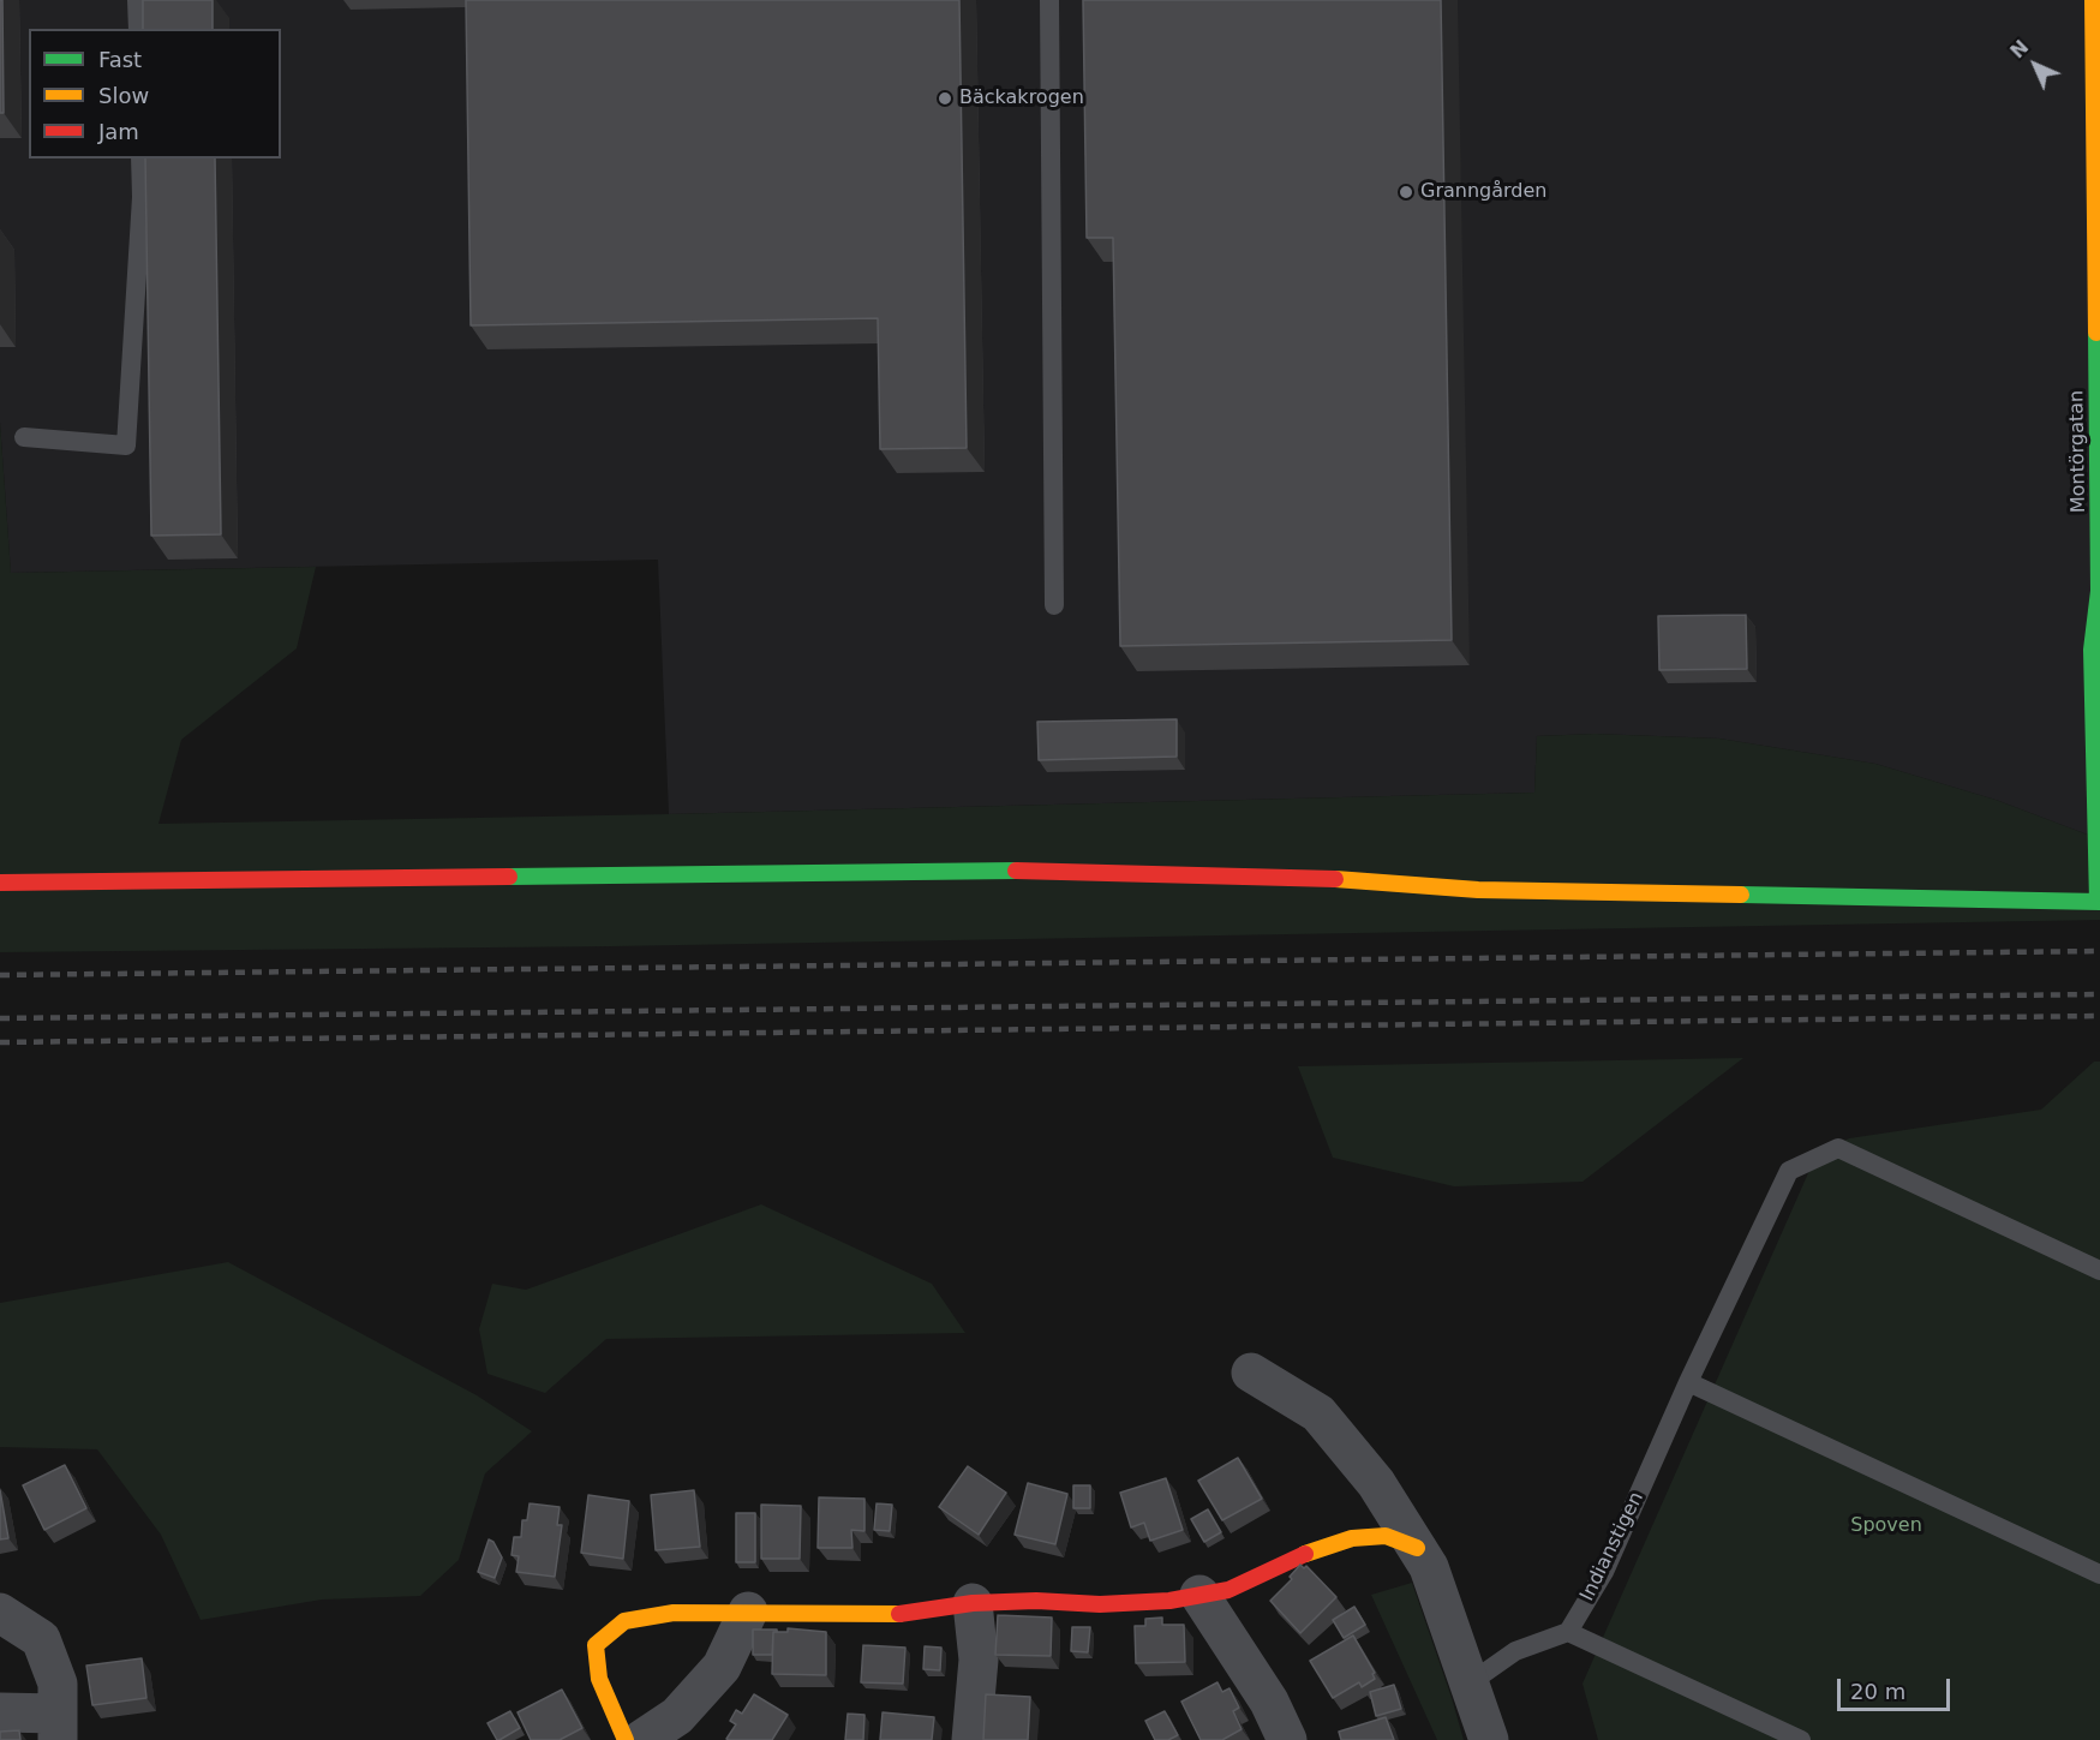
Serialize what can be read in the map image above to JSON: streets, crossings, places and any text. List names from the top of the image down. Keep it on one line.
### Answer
{"streets":{"main road":["Montörgatan"],"lane":["Indianstigen"]},"parks":["Spoven"],"places":["Bäckakrogen","Granngården"],"legend":["Fast","Slow","Jam"],"scale_bar":"20 m","north":"top left"}
